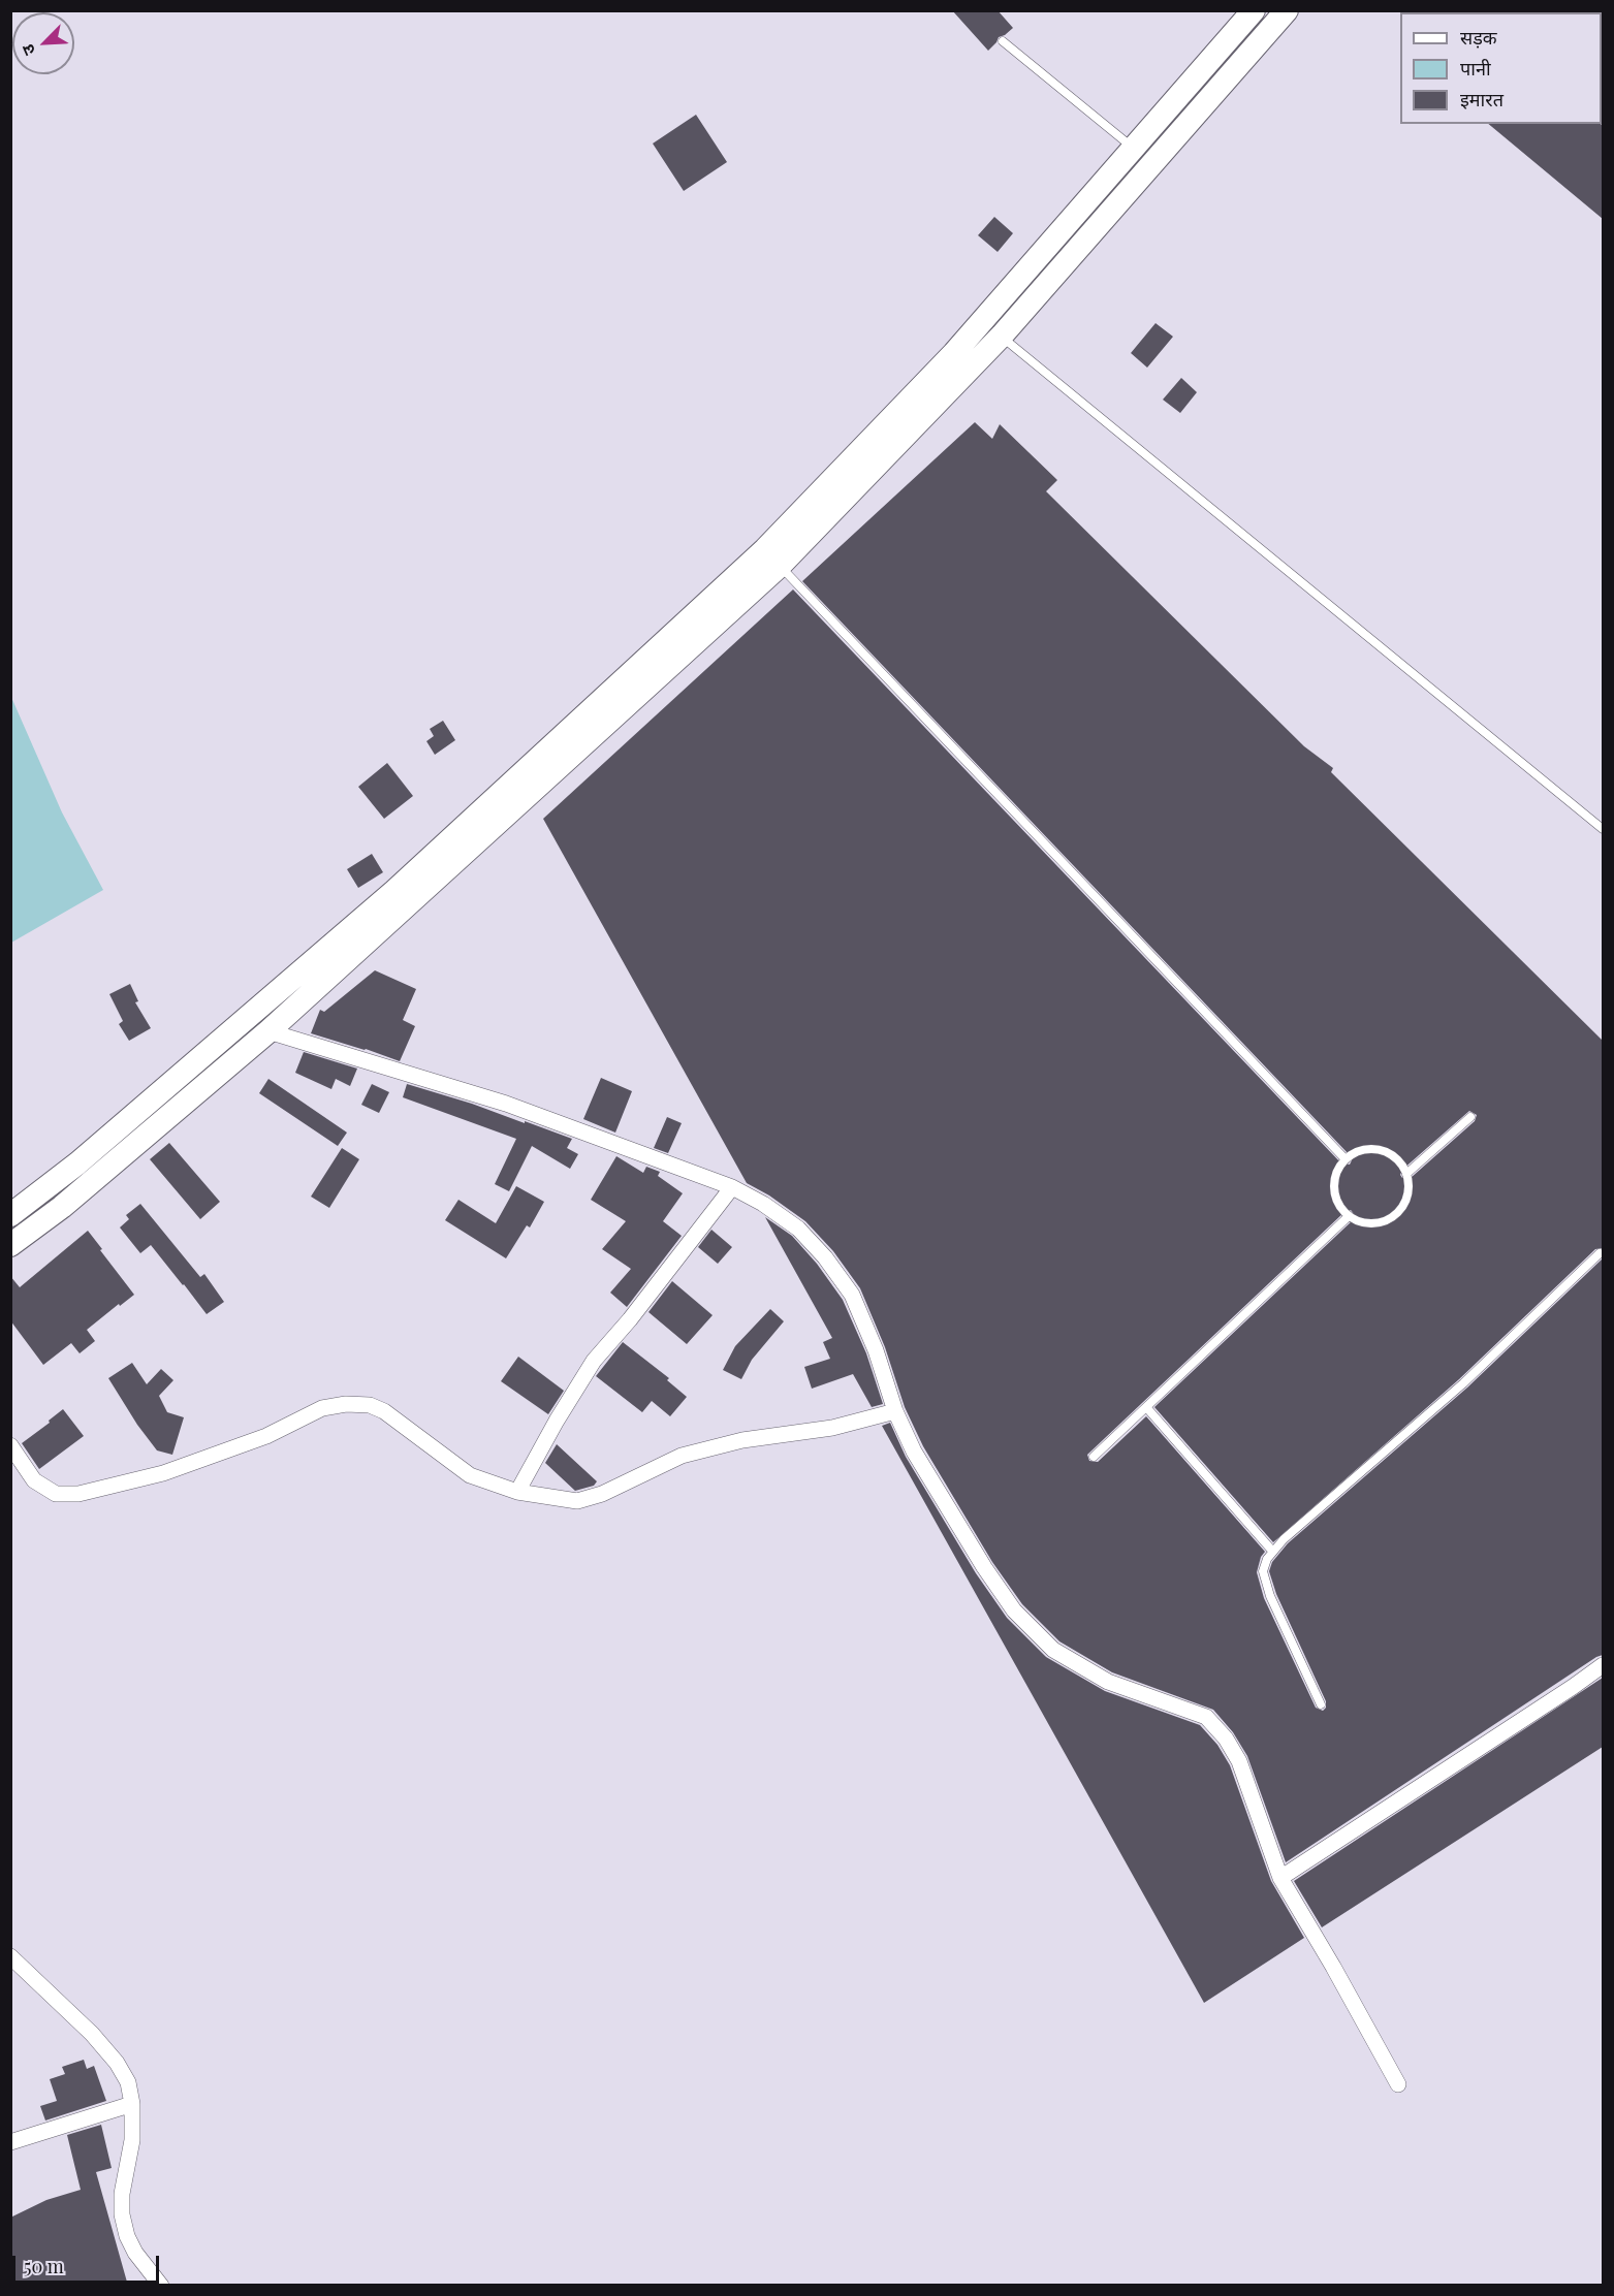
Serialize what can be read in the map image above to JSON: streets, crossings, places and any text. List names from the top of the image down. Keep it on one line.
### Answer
{"legend":["सड़क","पानी","इमारत"],"scale_bar":"50 m","north":"bottom left"}
